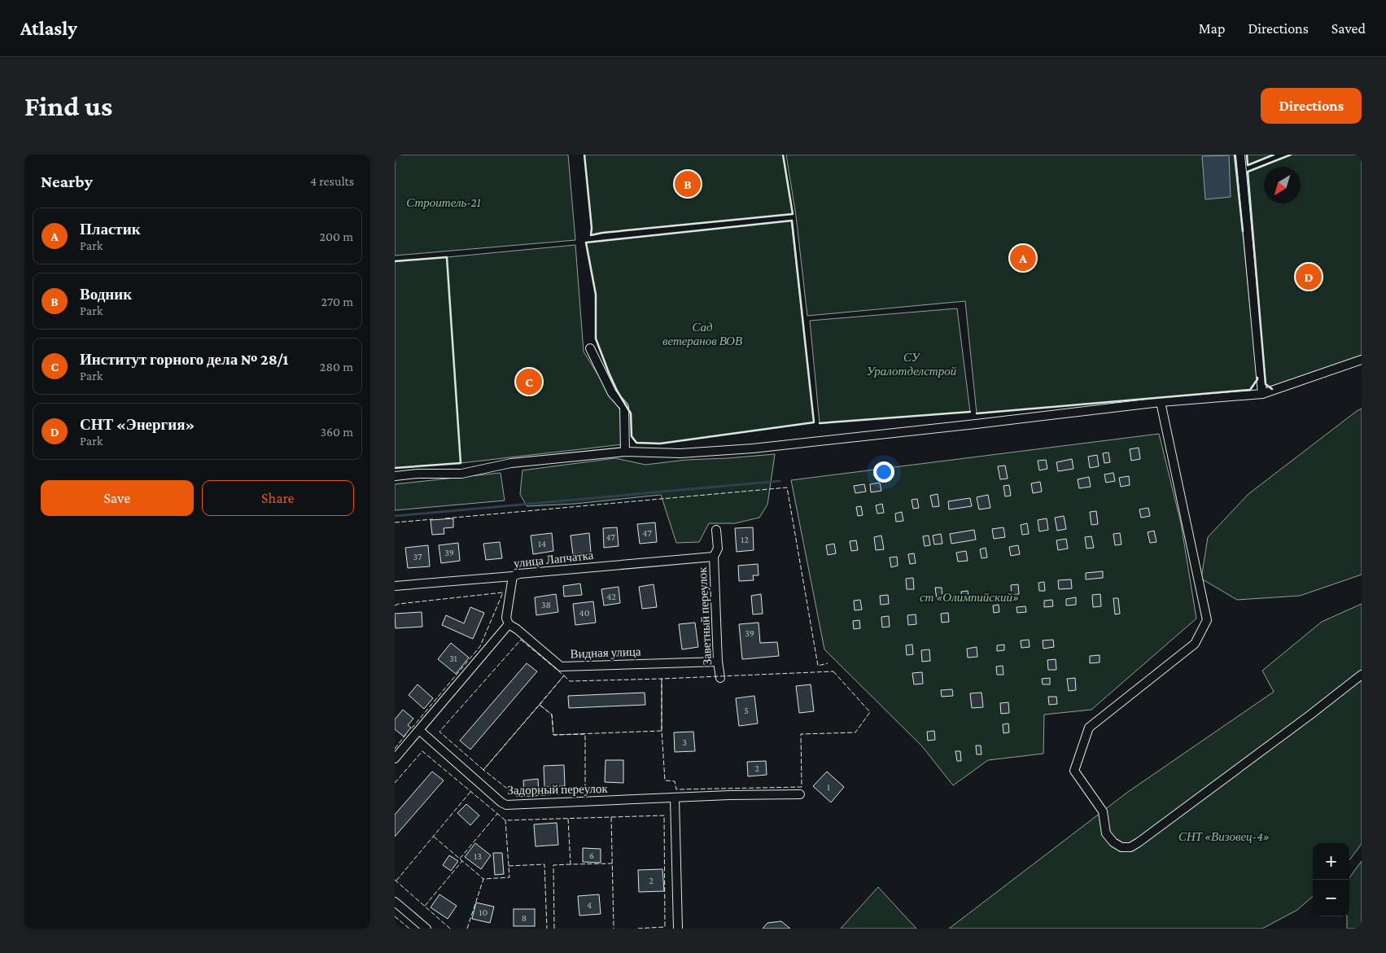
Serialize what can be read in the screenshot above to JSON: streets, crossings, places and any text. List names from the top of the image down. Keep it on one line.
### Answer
{"streets":{"street":["улица Лапчатка","Заветный переулок","Видная улица","Задорный переулок"]},"crossings":[["улица Лапчатка","Заветный переулок"],["Заветный переулок","Видная улица"]],"parks":["Строитель-21","Сад ветеранов ВОВ","СУ Уралотделстрой","ст «Олимпийский»","СНТ «Визовец-4»"],"house_numbers":["47","47","12","14","39","37","42","38","40","39","31","5","3","2","1","6","13","2","4","10","8"],"north":"bottom left","page":{"header":"Atlasly","nav":["Map","Directions","Saved"],"buttons":["Directions",["Save","Share"]],"title":"Find us","heading":["Nearby","4 results"],"pins":["B","A","D","C"],"list":[{"mark":"A","name":"Пластик","note":"Park","value":"200 m"},{"mark":"B","name":"Водник","note":"Park","value":"270 m"},{"mark":"C","name":"Институт горного дела № 28/1","note":"Park","value":"280 m"},{"mark":"D","name":"СНТ «Энергия»","note":"Park","value":"360 m"}],"map_buttons":["+","−"]}}
